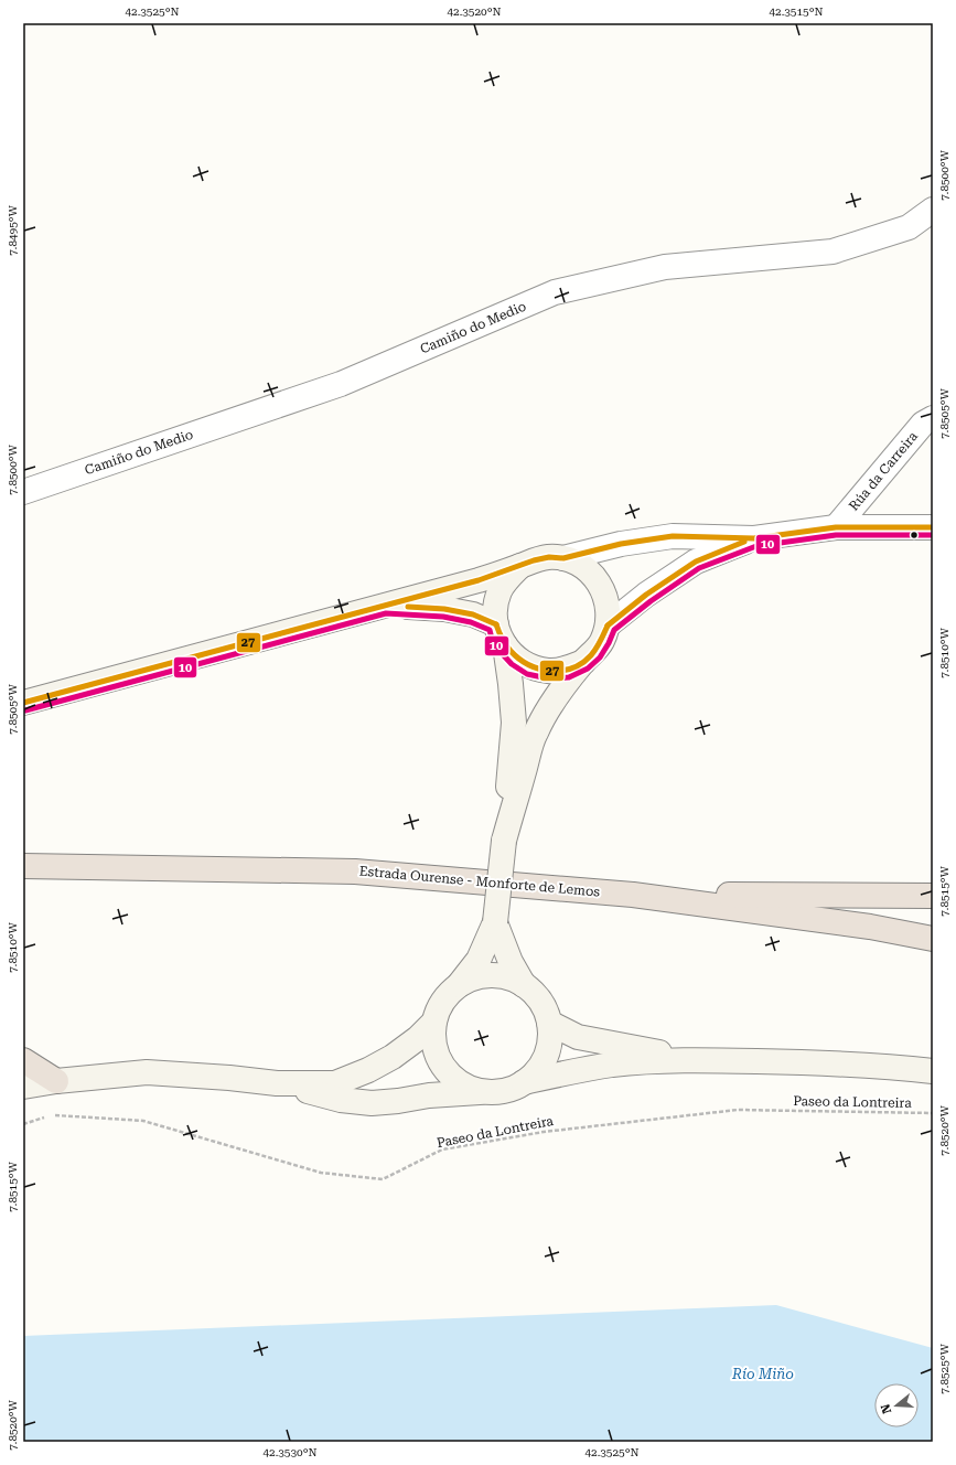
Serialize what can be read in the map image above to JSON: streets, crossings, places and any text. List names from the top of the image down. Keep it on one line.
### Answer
{"streets":{"highway":["Estrada Ourense - Monforte de Lemos"],"street":["Camiño do Medio","Rúa da Carreira"],"path":["Paseo da Lontreira"]},"water":["Río Miño"],"lines":["transit line 27","transit line 10"],"north":"left","coordinates":["42.3525°N","42.3520°N","42.3515°N","7.8500°W","7.8495°W","7.8505°W","7.8510°W","7.8515°W","7.8520°W","7.8525°W","42.3530°N"]}
